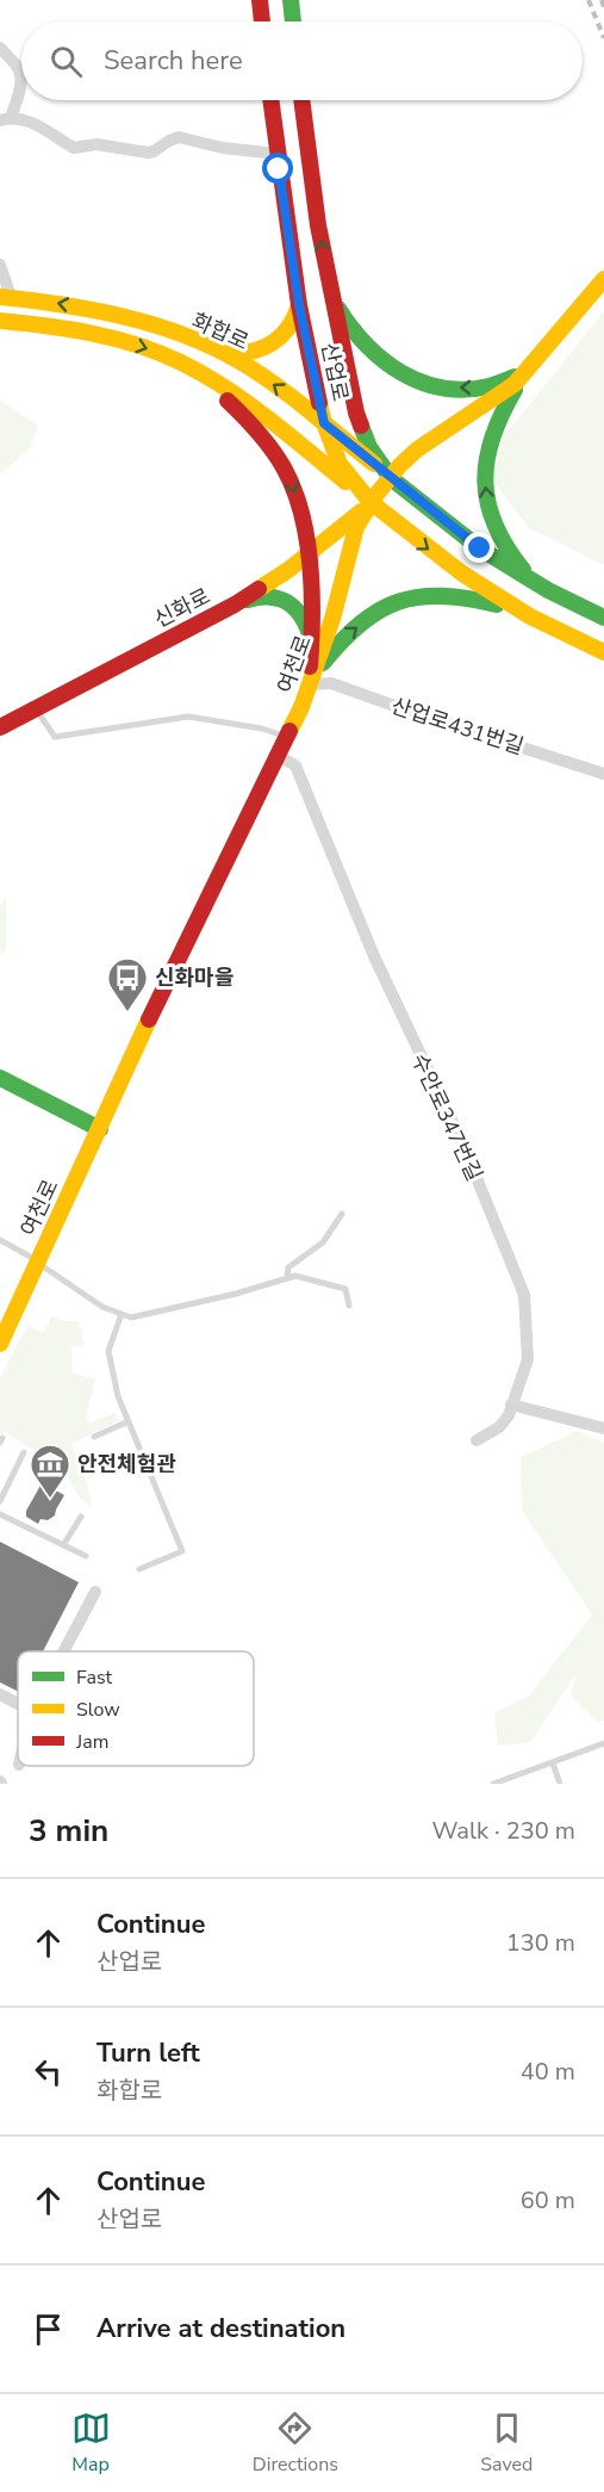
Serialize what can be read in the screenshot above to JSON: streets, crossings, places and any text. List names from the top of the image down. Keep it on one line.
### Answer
{"streets":{"main road":["화합로","산업로","신화로","여천로"],"street":["산업로431번길","수안로347번길"]},"crossings":[["화합로","산업로"],["화합로","신화로"],["화합로","여천로"],["산업로","신화로"],["산업로","여천로"],["신화로","여천로"],["여천로","산업로431번길"],["여천로","수안로347번길"]],"places":{"bus stop":["신화마을"],"museum":["안전체험관"]},"legend":["Fast","Slow","Jam"],"page":{"search":"Search here","heading":["3 min","Walk · 230 m"],"list":[["Continue","산업로","130 m"],["Turn left","화합로","40 m"],["Continue","산업로","60 m"],"Arrive at destination"],"nav":["Map","Directions","Saved"]}}
